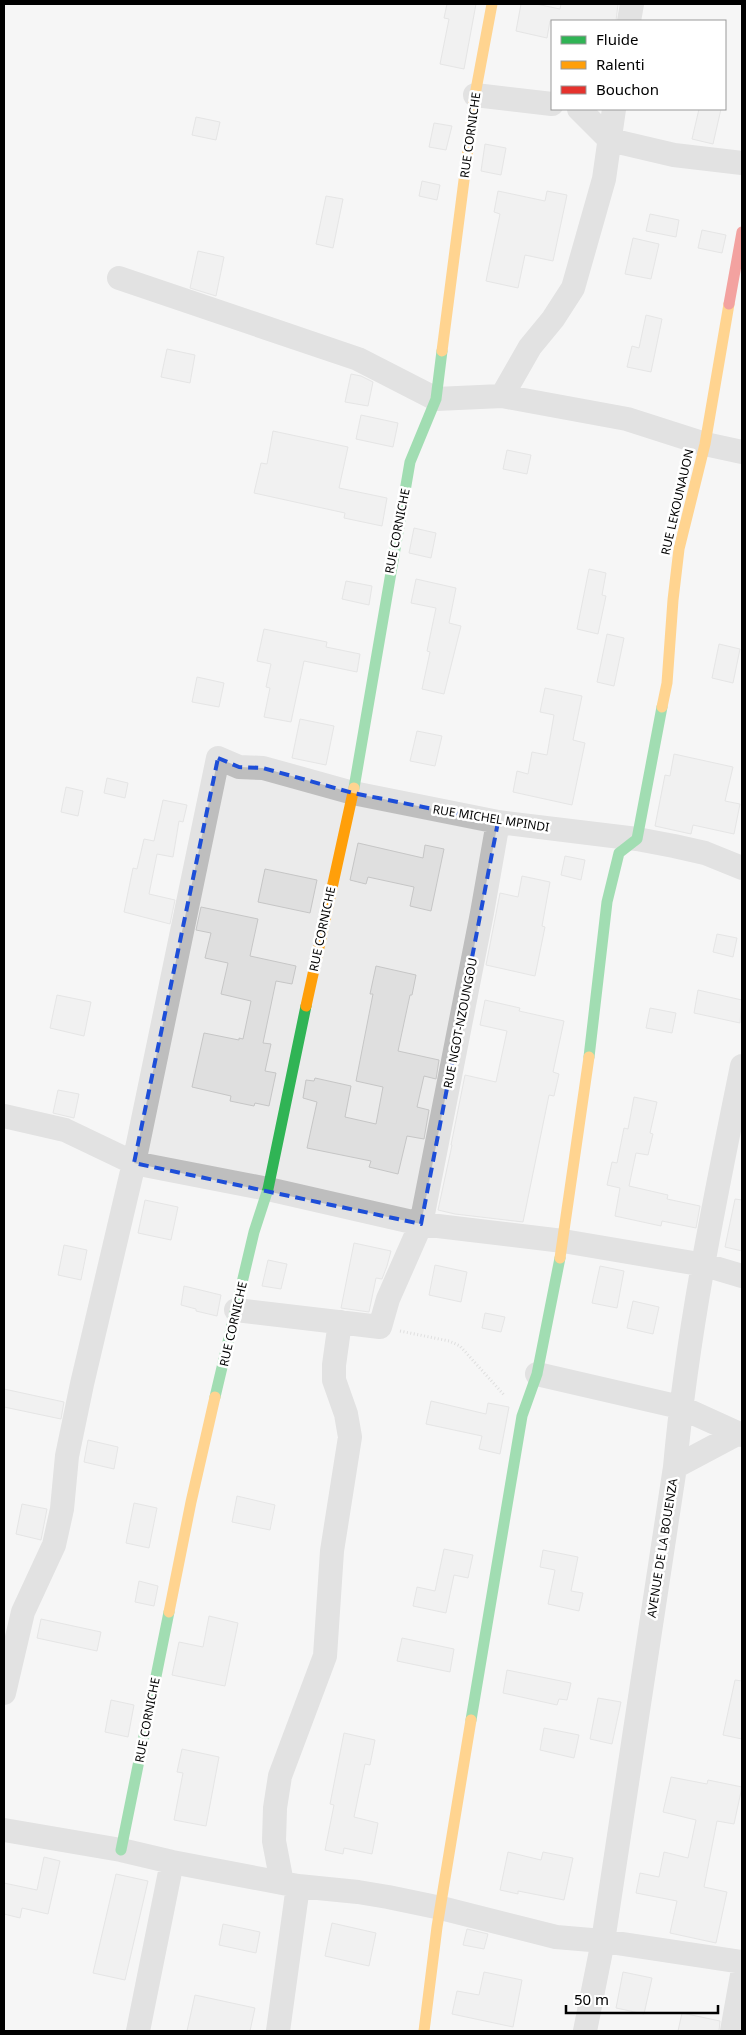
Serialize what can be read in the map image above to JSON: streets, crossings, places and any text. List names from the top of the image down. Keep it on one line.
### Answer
{"streets":{"street":["RUE CORNICHE","RUE LEKOUNAUON","RUE MICHEL MPINDI","RUE NGOT-NZOUNGOU","AVENUE DE LA BOUENZA"]},"crossings":[["RUE CORNICHE","RUE MICHEL MPINDI"],["RUE LEKOUNAUON","RUE MICHEL MPINDI"],["RUE MICHEL MPINDI","RUE NGOT-NZOUNGOU"]],"legend":["Fluide","Ralenti","Bouchon"],"scale_bar":"50 m"}
